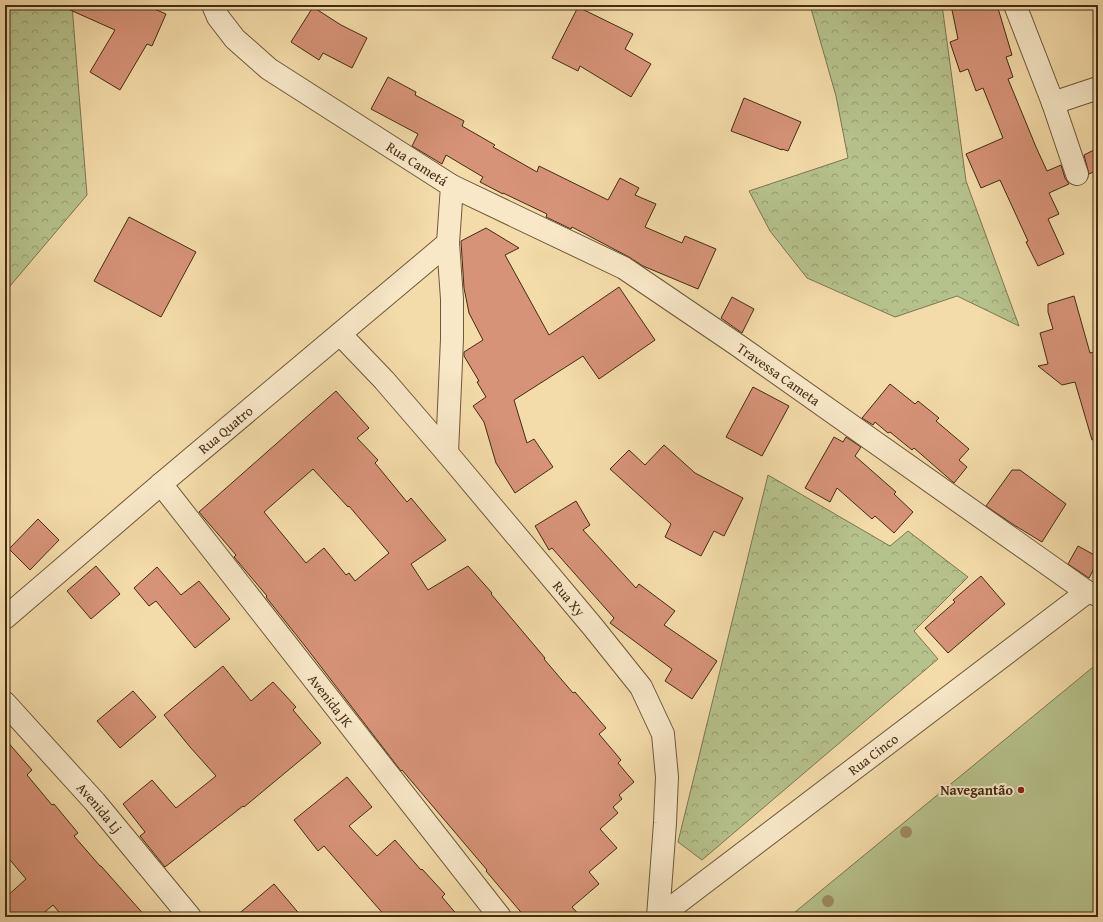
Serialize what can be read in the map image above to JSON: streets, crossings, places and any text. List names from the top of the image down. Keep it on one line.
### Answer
{"streets":{"street":["Rua Cametá","Travessa Cameta","Rua Quatro","Rua Xy","Avenida JK","Rua Cinco","Avenida Lj"]},"crossings":[["Rua Cametá","Travessa Cameta"],["Rua Cametá","Rua Quatro"],["Rua Cametá","Rua Xy"],["Travessa Cameta","Rua Cinco"],["Rua Quatro","Rua Xy"],["Rua Quatro","Avenida JK"],["Rua Xy","Rua Cinco"]],"places":["Navegantão"]}
